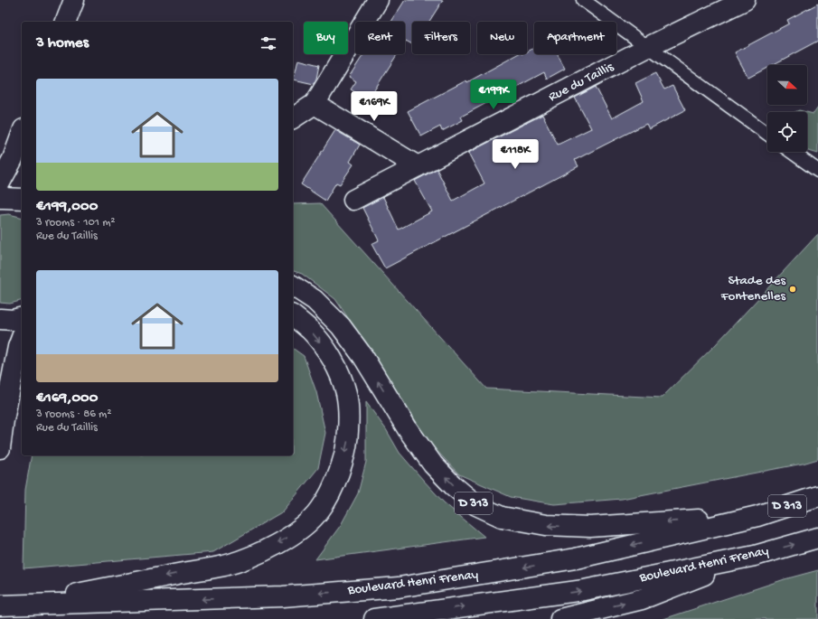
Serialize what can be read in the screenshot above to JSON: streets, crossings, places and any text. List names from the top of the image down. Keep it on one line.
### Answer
{"streets":{"main road":["Rue du Taillis","D 313","Boulevard Henri Frenay"]},"crossings":[["D 313","Boulevard Henri Frenay"]],"places":["Stade des Fontenelles"],"north":"right","page":{"chip":["Buy","Rent","Filters","New","Apartment"],"heading":"3 homes","list":[{"name":"€199,000","note":"3 rooms · 101 m² · Rue du Taillis"},{"name":"€169,000","note":"3 rooms · 86 m² · Rue du Taillis"}],"price":["€199K","€169K","€118K"]}}
